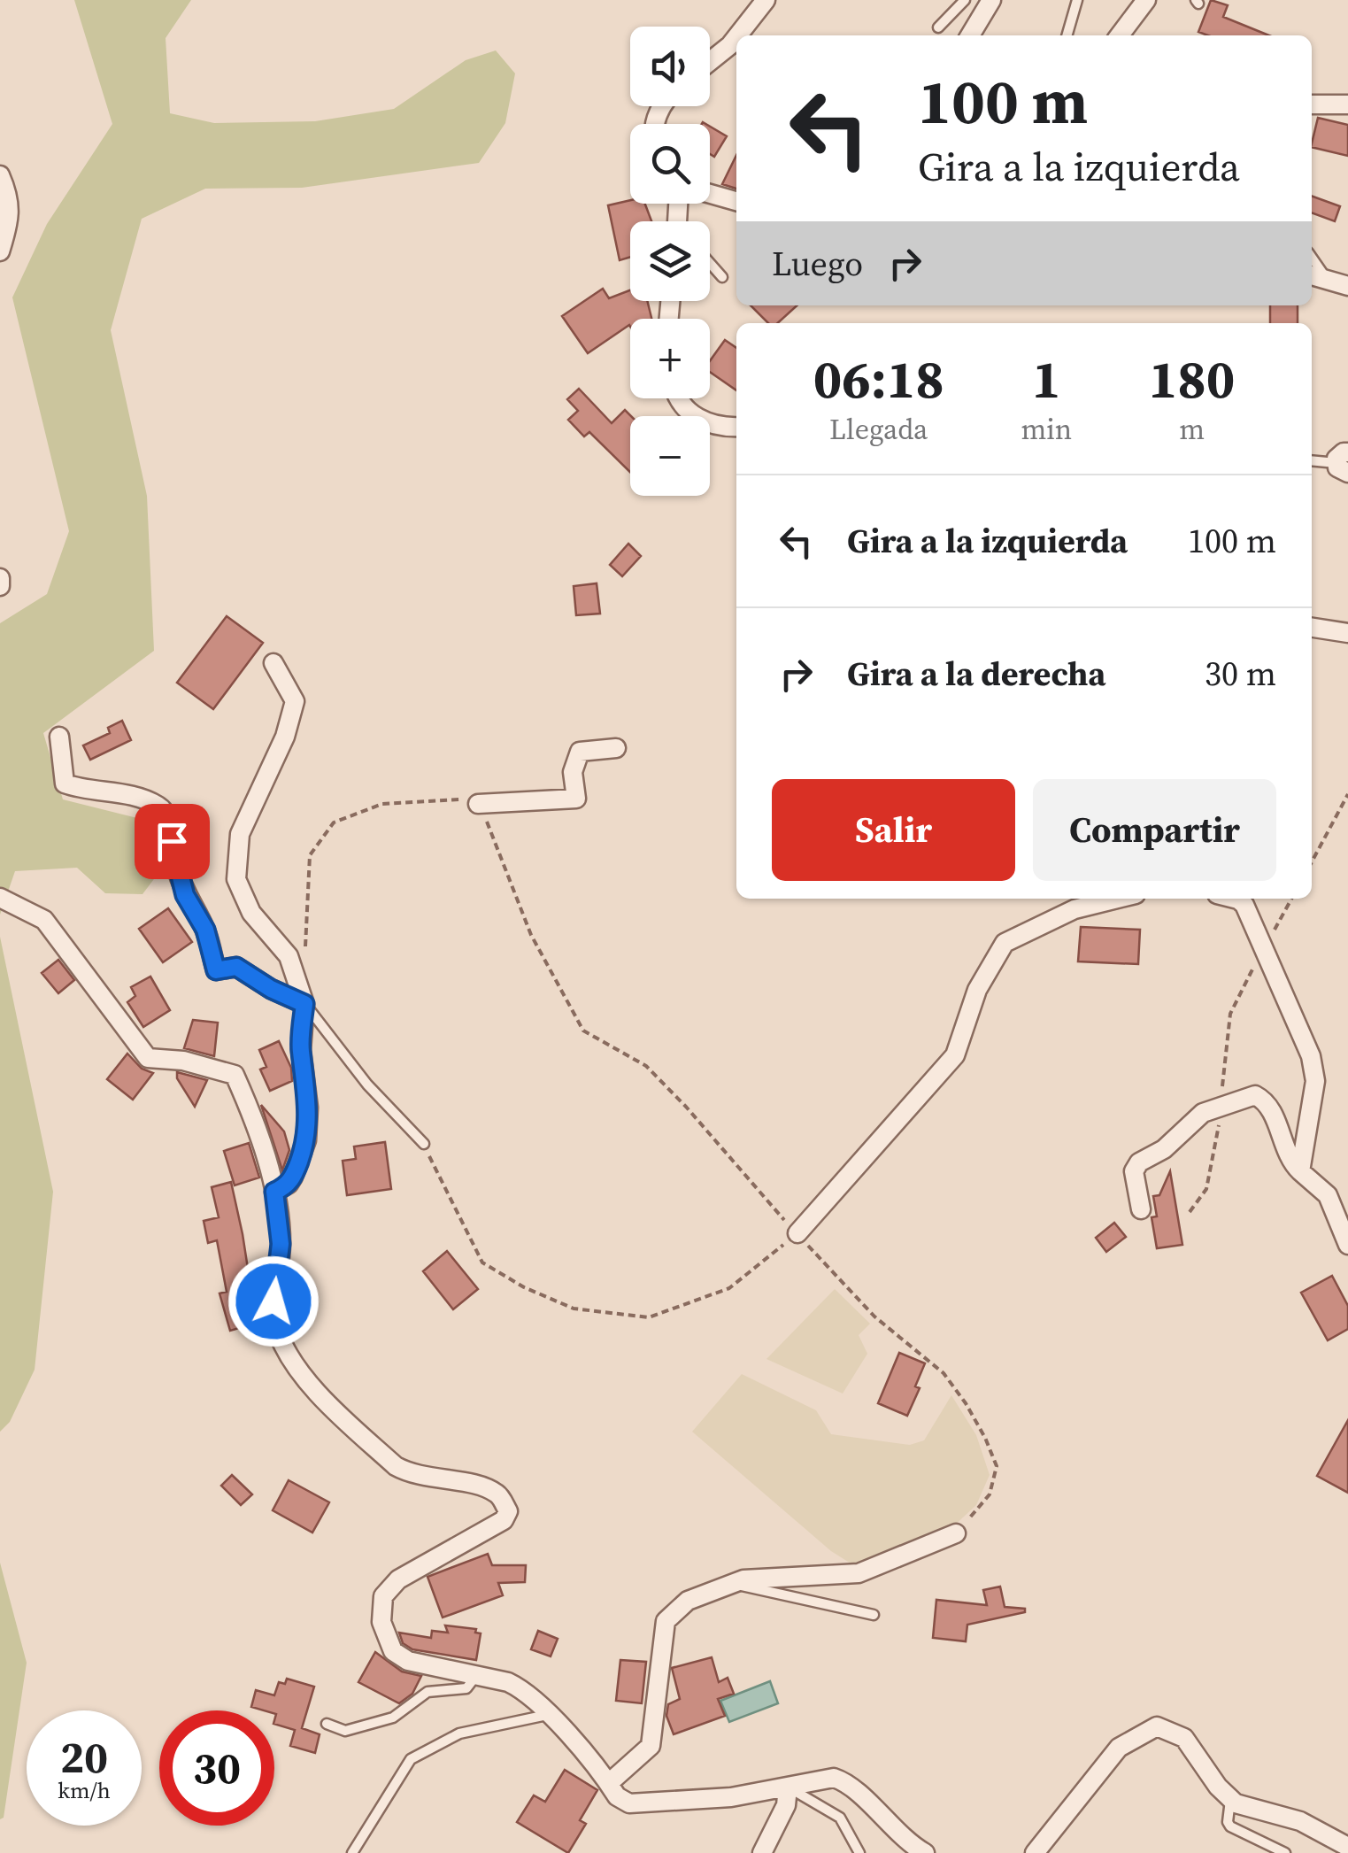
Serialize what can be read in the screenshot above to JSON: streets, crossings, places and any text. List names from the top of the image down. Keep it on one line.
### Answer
{"page":{"map_buttons":["+","−"],"turn":["100 m","Gira a la izquierda"],"then":"Luego","eta":["06:18","Llegada","1","min","180","m"],"list":[{"name":"Gira a la izquierda","value":"100 m"},{"name":"Gira a la derecha","value":"30 m"}],"buttons":["Salir","Compartir"],"speed":"20 km/h","limit":"30"}}
